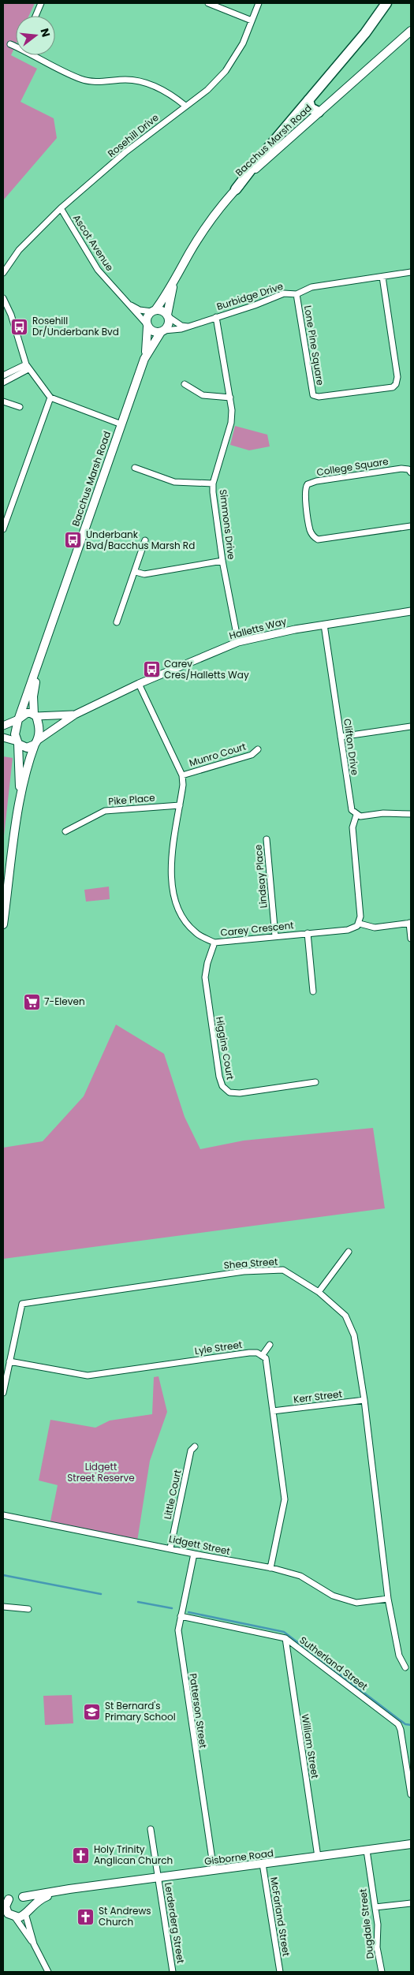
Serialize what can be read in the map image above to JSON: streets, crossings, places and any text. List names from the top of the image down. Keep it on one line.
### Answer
{"streets":{"main road":["Bacchus Marsh Road","Gisborne Road"],"street":["Rosehill Drive","Ascot Avenue","Burbidge Drive","Lone Pine Square","College Square","Simmons Drive","Halletts Way","Clifton Drive","Munro Court","Pike Place","Lindsay Place","Carey Crescent","Higgins Court","Shea Street","Lyle Street","Kerr Street","Little Court","Lidgett Street","Sutherland Street","Patterson Street","William Street","McFarland Street","Lerderderg Street","Dugdale Street"]},"crossings":[["Rosehill Drive","Ascot Avenue"],["Bacchus Marsh Road","Ascot Avenue"],["Bacchus Marsh Road","Burbidge Drive"],["Bacchus Marsh Road","Halletts Way"],["Ascot Avenue","Burbidge Drive"],["Burbidge Drive","Lone Pine Square"],["Burbidge Drive","Simmons Drive"],["Simmons Drive","Halletts Way"],["Halletts Way","Clifton Drive"],["Halletts Way","Carey Crescent"],["Munro Court","Carey Crescent"],["Pike Place","Carey Crescent"],["Lindsay Place","Carey Crescent"],["Carey Crescent","Higgins Court"],["Shea Street","Lyle Street"],["Shea Street","Kerr Street"],["Shea Street","Lidgett Street"],["Little Court","Lidgett Street"],["Lidgett Street","Patterson Street"],["Sutherland Street","Patterson Street"],["Sutherland Street","William Street"],["Patterson Street","Gisborne Road"],["William Street","Gisborne Road"],["Gisborne Road","McFarland Street"],["Gisborne Road","Lerderderg Street"],["Gisborne Road","Dugdale Street"]],"parks":["Lidgett Street Reserve"],"places":{"bus stop":["Rosehill Dr/Underbank Bvd","Underbank Bvd/Bacchus Marsh Rd","Carey Cres/Halletts Way"],"supermarket":["7-Eleven"],"school or university":["St Bernard's Primary School"],"church":["Holy Trinity Anglican Church","St Andrews Church"]},"north":"right"}
